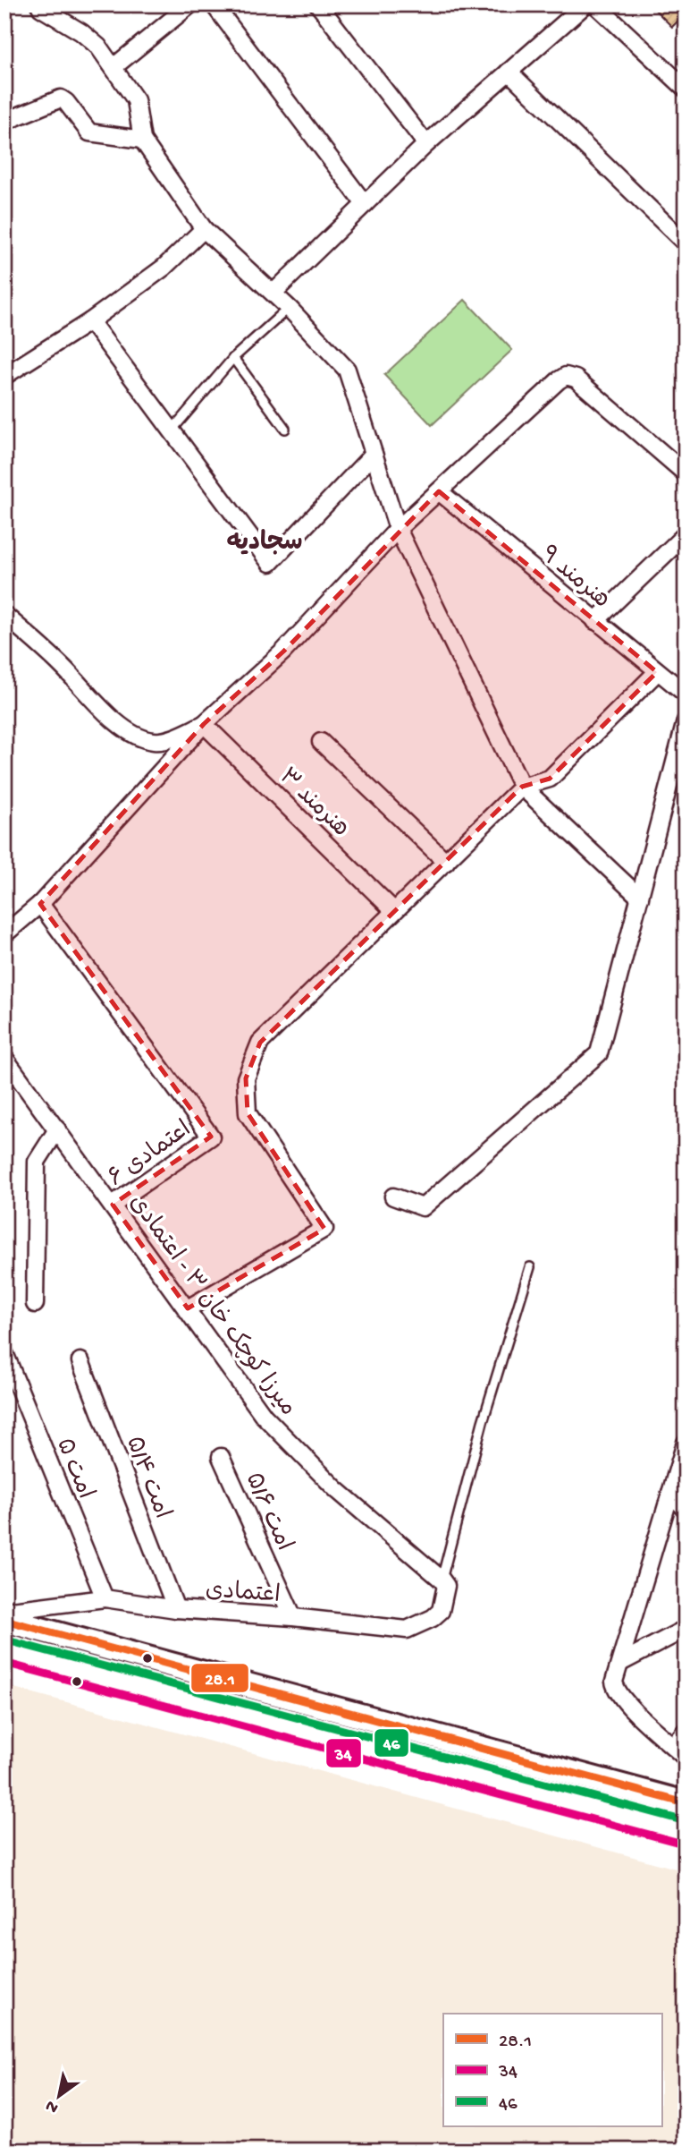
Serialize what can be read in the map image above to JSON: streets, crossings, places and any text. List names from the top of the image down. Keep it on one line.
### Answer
{"streets":{"street":["هنرمند ۹","هنرمند ۳","اعتمادی ۶","میرزا کوچک خان ۳ - اعتمادی","امت ۵","امت ۵/۴","امت ۵/۶","اعتمادی"]},"crossings":[["اعتمادی ۶","میرزا کوچک خان ۳ - اعتمادی"],["میرزا کوچک خان ۳ - اعتمادی","اعتمادی"],["امت ۵","اعتمادی"],["امت ۵/۴","اعتمادی"],["امت ۵/۶","اعتمادی"]],"districts":["سجادیه"],"lines":["transit line 28.1","transit line 46","transit line 34"],"legend":["28.1","34","46"],"north":"bottom left"}
